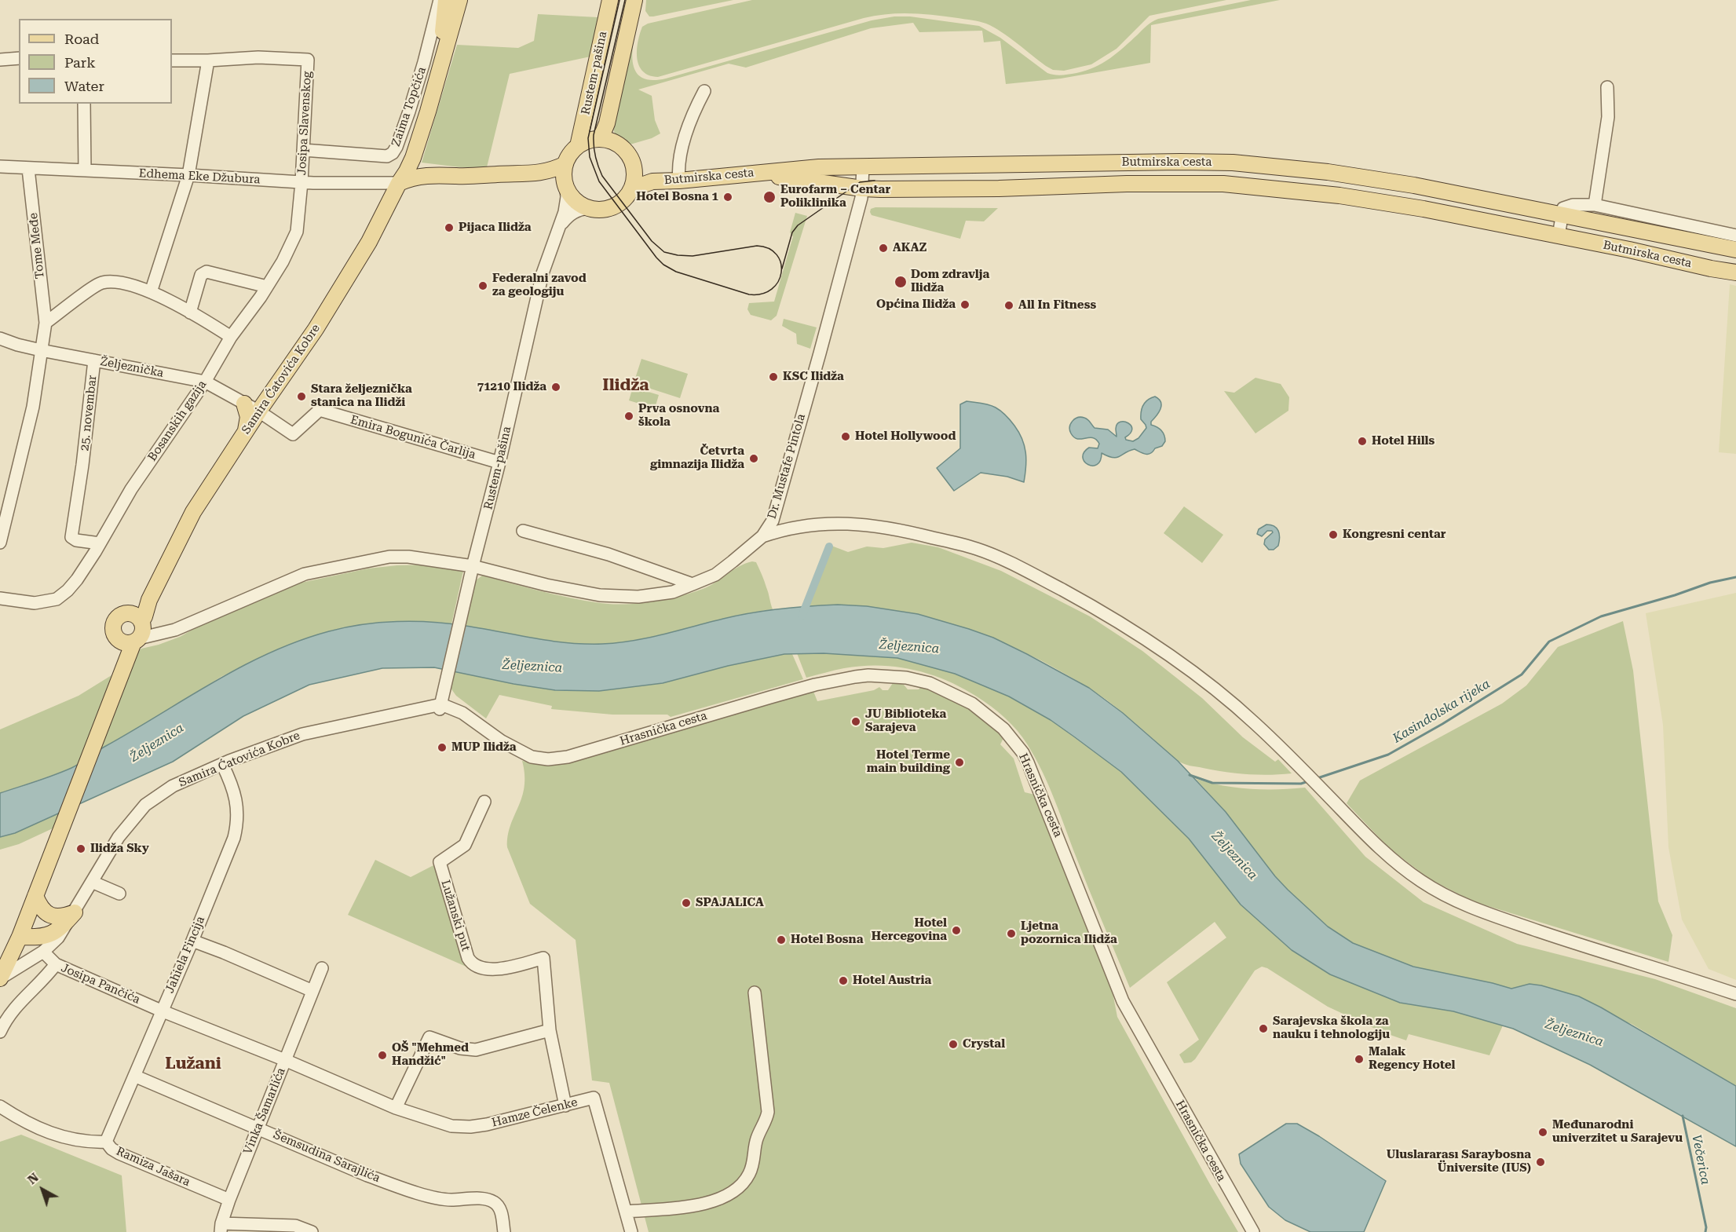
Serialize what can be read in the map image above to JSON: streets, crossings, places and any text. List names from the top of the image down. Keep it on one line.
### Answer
{"streets":{"main road":["Rustem-pašina","Butmirska cesta","Edhema Eke Džubura","Samira Ćatovića Kobre"],"street":["Zaima Topčića","Josipa Slavenskog","Tome Međe","Željeznička","25. novembar","Bosanskih gazija","Emira Bogunića Čarlija","Dr. Mustafe Pintola","Hrasnička cesta","Lužanski put","Jahiela Fincija","Josipa Pančića","Vinka Šamarlića","Hamze Čelenke","Šemsudina Sarajlića","Ramiza Jašara"]},"crossings":[["Rustem-pašina","Butmirska cesta"],["Rustem-pašina","Edhema Eke Džubura"],["Rustem-pašina","Samira Ćatovića Kobre"],["Rustem-pašina","Emira Bogunića Čarlija"],["Rustem-pašina","Dr. Mustafe Pintola"],["Rustem-pašina","Hrasnička cesta"],["Zaima Topčića","Josipa Slavenskog"],["Josipa Slavenskog","Edhema Eke Džubura"],["Josipa Slavenskog","Bosanskih gazija"],["Butmirska cesta","Edhema Eke Džubura"],["Butmirska cesta","Dr. Mustafe Pintola"],["Edhema Eke Džubura","Tome Međe"],["Edhema Eke Džubura","Samira Ćatovića Kobre"],["Edhema Eke Džubura","Bosanskih gazija"],["Tome Međe","Željeznička"],["Željeznička","Samira Ćatovića Kobre"],["Željeznička","25. novembar"],["Željeznička","Bosanskih gazija"],["Željeznička","Emira Bogunića Čarlija"],["Samira Ćatovića Kobre","Emira Bogunića Čarlija"],["Samira Ćatovića Kobre","Dr. Mustafe Pintola"],["Samira Ćatovića Kobre","Hrasnička cesta"],["Samira Ćatovića Kobre","Jahiela Fincija"],["Samira Ćatovića Kobre","Josipa Pančića"],["25. novembar","Bosanskih gazija"],["Lužanski put","Hamze Čelenke"],["Jahiela Fincija","Josipa Pančića"],["Jahiela Fincija","Hamze Čelenke"],["Jahiela Fincija","Šemsudina Sarajlića"],["Jahiela Fincija","Ramiza Jašara"],["Josipa Pančića","Hamze Čelenke"],["Vinka Šamarlića","Hamze Čelenke"],["Vinka Šamarlića","Šemsudina Sarajlića"],["Vinka Šamarlića","Ramiza Jašara"]],"districts":["Ilidža","Lužani"],"water":["Željeznica","Kasindolska rijeka","Večerica"],"places":["Hotel Bosna 1","Eurofarm – Centar Poliklinika","Pijaca Ilidža","AKAZ","Dom zdravlja Ilidža","Federalni zavod za geologiju","Općina Ilidža","All In Fitness","KSC Ilidža","71210 Ilidža","Stara željeznička stanica na Ilidži","Prva osnovna škola","Hotel Hollywood","Hotel Hills","Četvrta gimnazija Ilidža","Kongresni centar","JU Biblioteka Sarajeva","MUP Ilidža","Hotel Terme main building","Ilidža Sky","SPAJALICA","Hotel Hercegovina","Ljetna pozornica Ilidža","Hotel Bosna","Hotel Austria","Sarajevska škola za nauku i tehnologiju","Crystal","OŠ \"Mehmed Handžić\"","Malak Regency Hotel","Međunarodni univerzitet u Sarajevu","Uluslararası Saraybosna Üniversite (IUS)"],"legend":["Road","Park","Water"],"north":"top left"}
